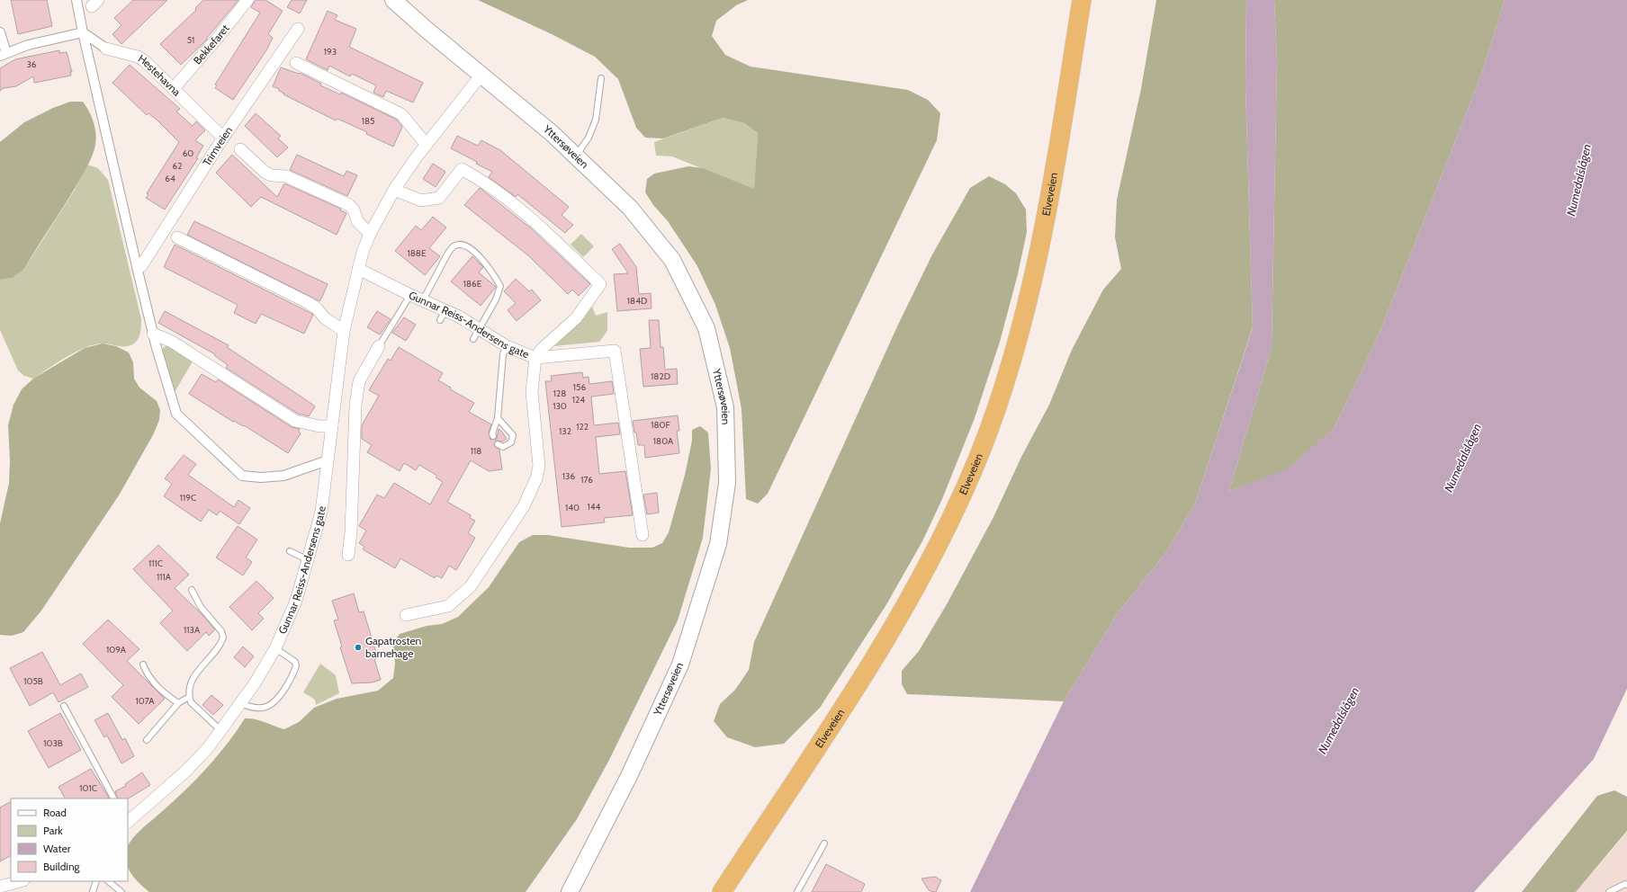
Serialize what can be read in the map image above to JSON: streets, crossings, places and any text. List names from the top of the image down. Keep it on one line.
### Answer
{"streets":{"highway":["Elveveien"],"main road":["Yttersøveien"],"street":["Bekkefaret","Hestehavna","Trimveien","Gunnar Reiss-Andersens gate"]},"crossings":[["Bekkefaret","Hestehavna"],["Hestehavna","Trimveien"],["Yttersøveien","Gunnar Reiss-Andersens gate"]],"water":["Numedalslågen"],"places":["Gapatrosten barnehage"],"house_numbers":["51","193","36","185","60","62","64","188E","186E","184D","182D","156","128","124","130","180F","122","132","180A","118","136","176","119C","144","140","111C","111A","113A","109A","105B","107A","103B","101C"],"legend":["Road","Park","Water","Building"]}
